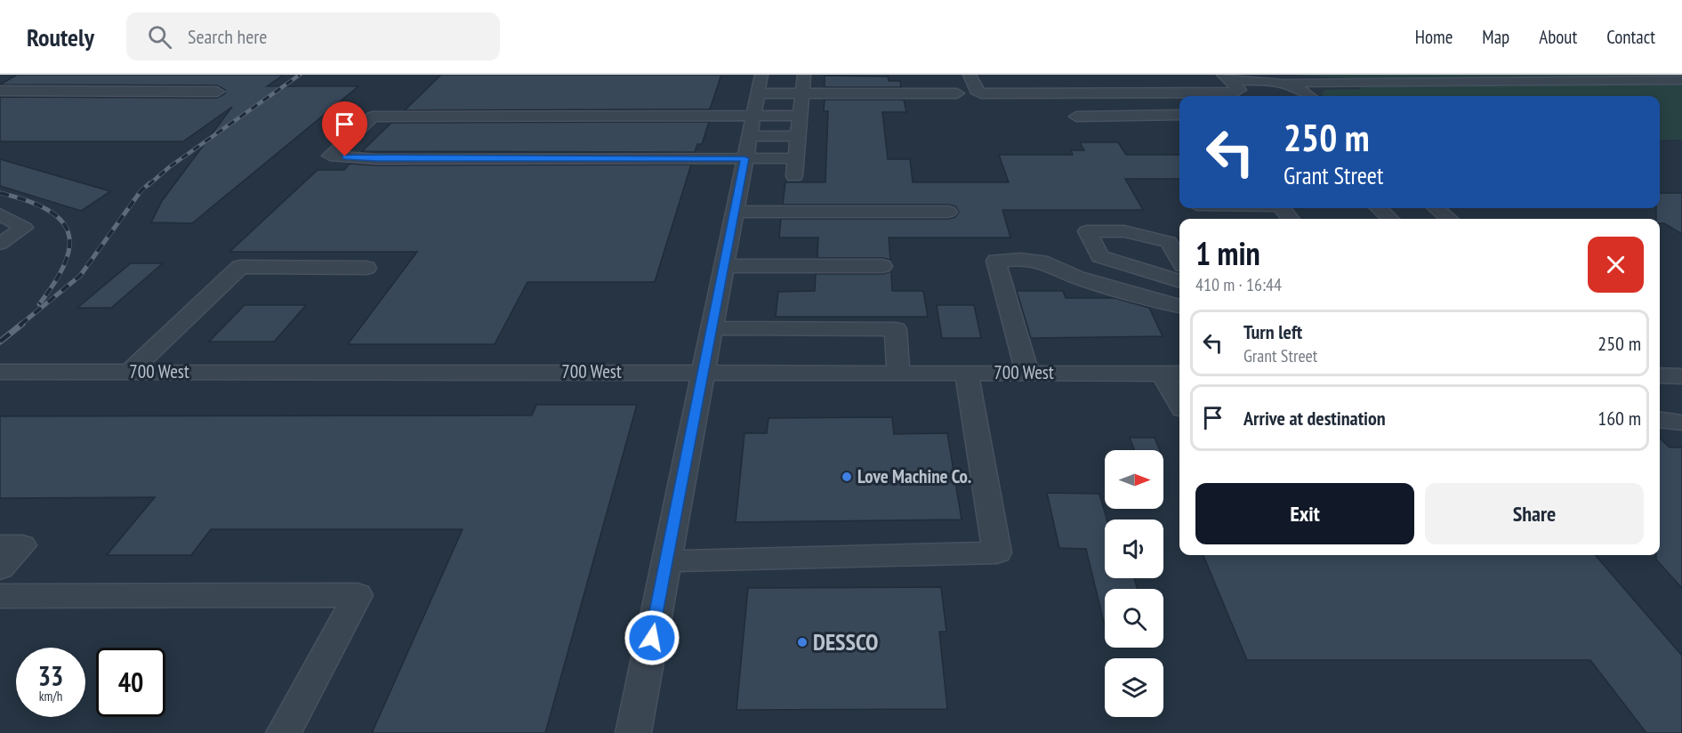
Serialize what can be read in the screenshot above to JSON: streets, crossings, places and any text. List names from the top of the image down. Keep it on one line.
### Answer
{"streets":{"street":["700 West"]},"places":["Love Machine Co.","DESSCO"],"north":"right","page":{"header":"Routely","search":"Search here","nav":["Home","Map","About","Contact"],"turn":["250 m","Grant Street"],"heading":["1 min","410 m · 16:44"],"list":[{"name":"Turn left","note":"Grant Street","value":"250 m"},{"name":"Arrive at destination","value":"160 m"}],"buttons":["Exit","Share"],"speed":"33 km/h","limit":"40"}}
